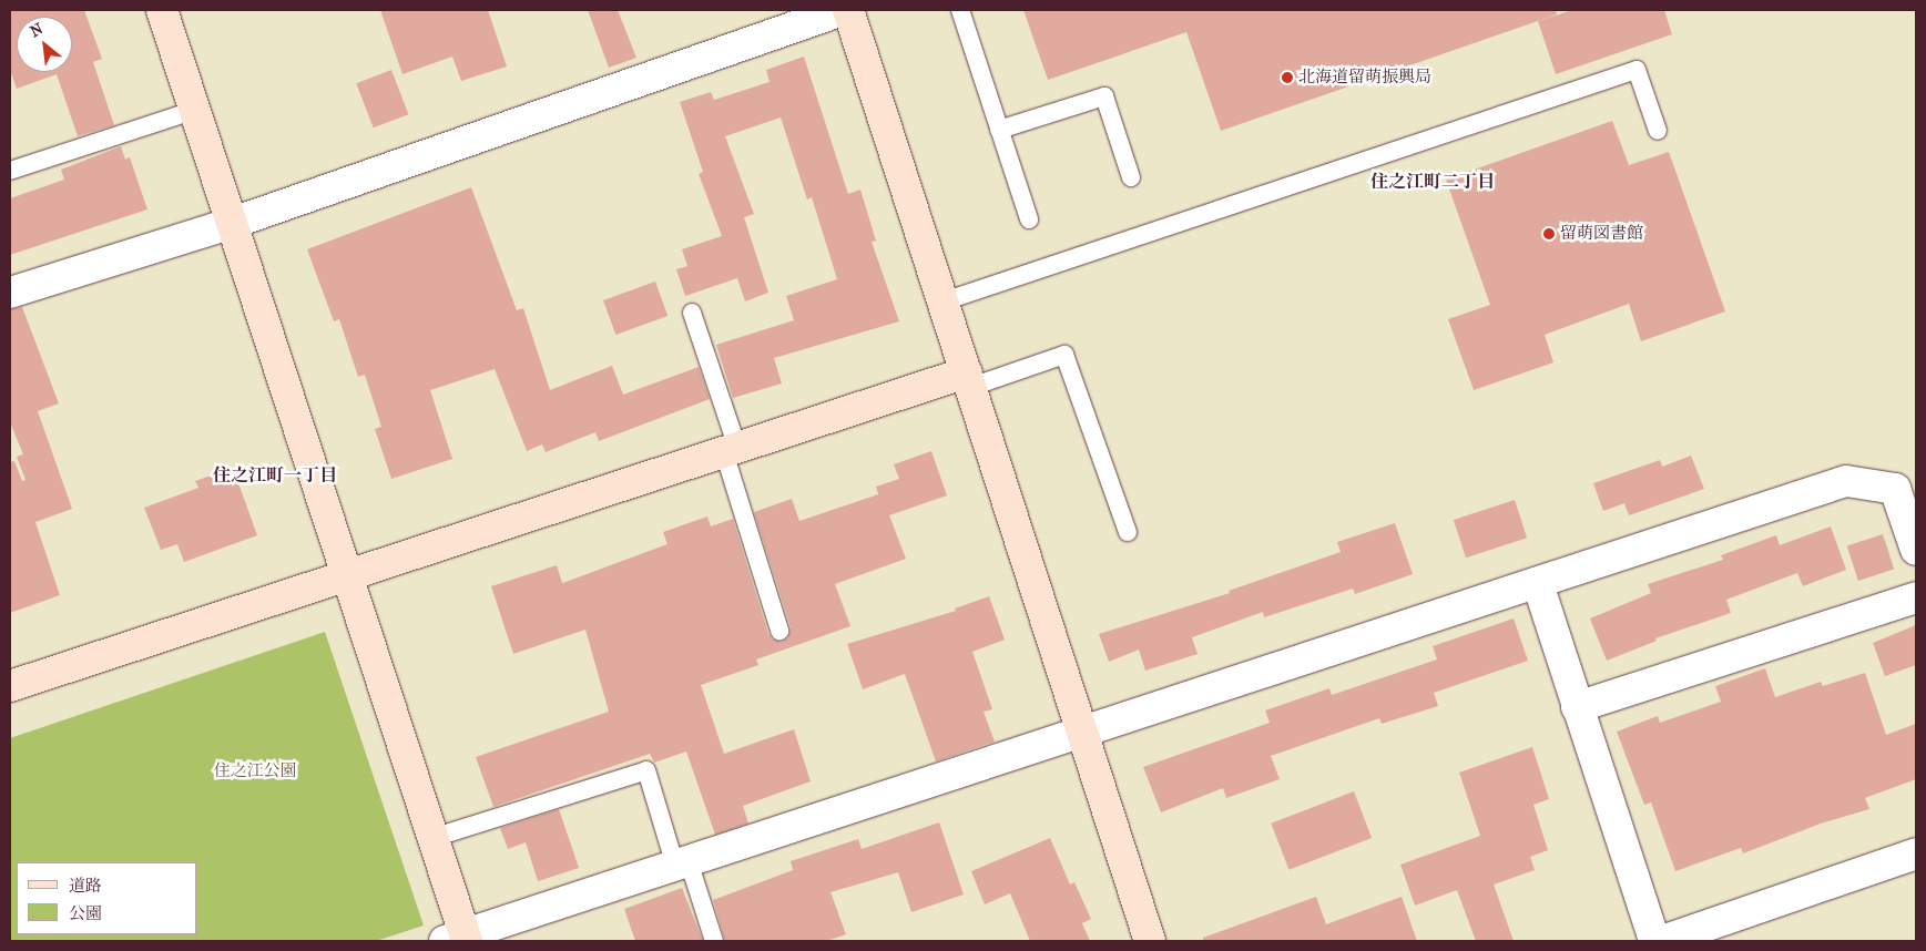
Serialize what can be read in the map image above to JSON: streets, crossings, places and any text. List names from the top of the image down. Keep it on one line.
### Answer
{"districts":["住之江町二丁目","住之江町一丁目"],"parks":["住之江公園"],"places":["北海道留萌振興局","留萌図書館"],"legend":["道路","公園"],"north":"top left"}
